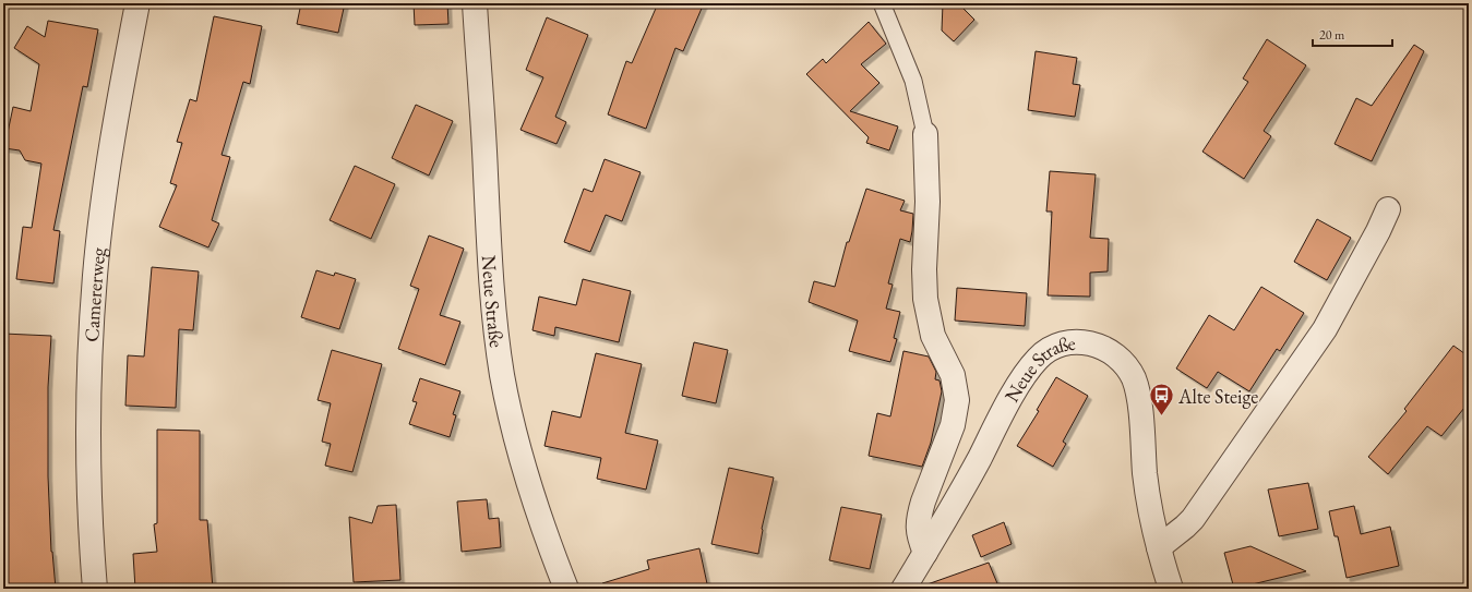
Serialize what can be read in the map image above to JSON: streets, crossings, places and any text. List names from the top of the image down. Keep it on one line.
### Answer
{"streets":{"street":["Camererweg","Neue Straße"]},"places":{"bus stop":["Alte Steige"]},"scale_bar":"20 m"}
